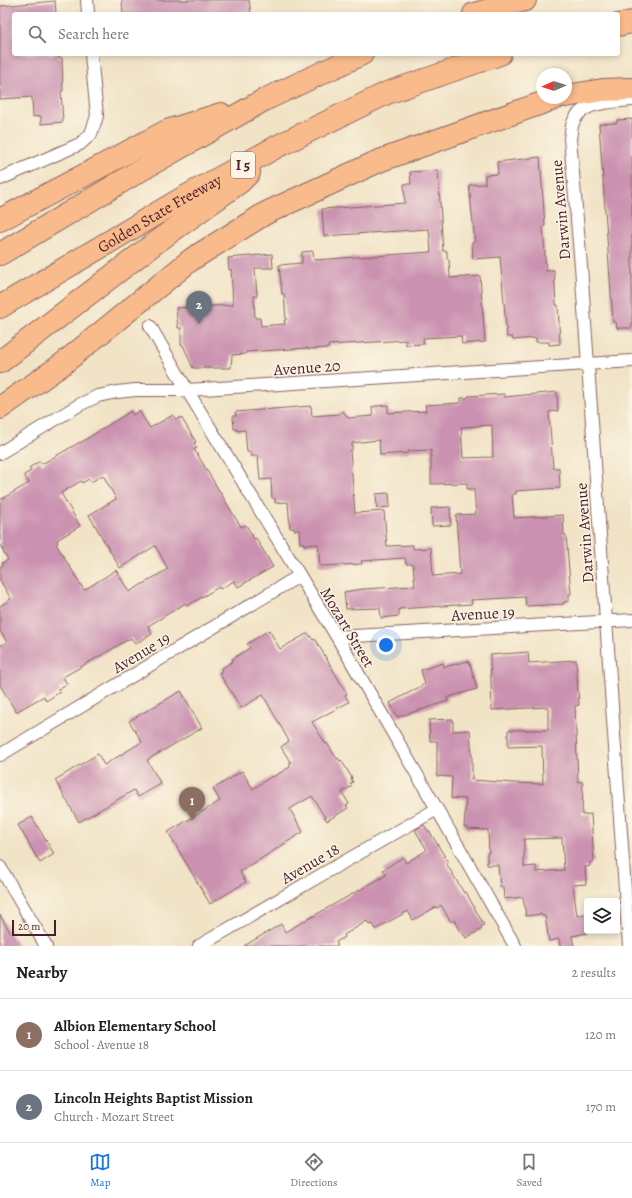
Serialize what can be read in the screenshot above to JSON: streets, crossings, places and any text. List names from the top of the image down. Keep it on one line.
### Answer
{"streets":{"highway":["I 5","Golden State Freeway"],"street":["Darwin Avenue","Avenue 20","Avenue 19","Mozart Street","Avenue 18"]},"crossings":[["Darwin Avenue","Avenue 20"],["Darwin Avenue","Avenue 19"],["Avenue 20","Mozart Street"],["Avenue 19","Mozart Street"],["Mozart Street","Avenue 18"]],"scale_bar":"20 m","north":"left","page":{"search":"Search here","pins":["2","1"],"scale":"20 m","heading":["Nearby","2 results"],"list":[{"mark":"1","name":"Albion Elementary School","note":"School · Avenue 18","value":"120 m"},{"mark":"2","name":"Lincoln Heights Baptist Mission","note":"Church · Mozart Street","value":"170 m"}],"nav":["Map","Directions","Saved"]}}
